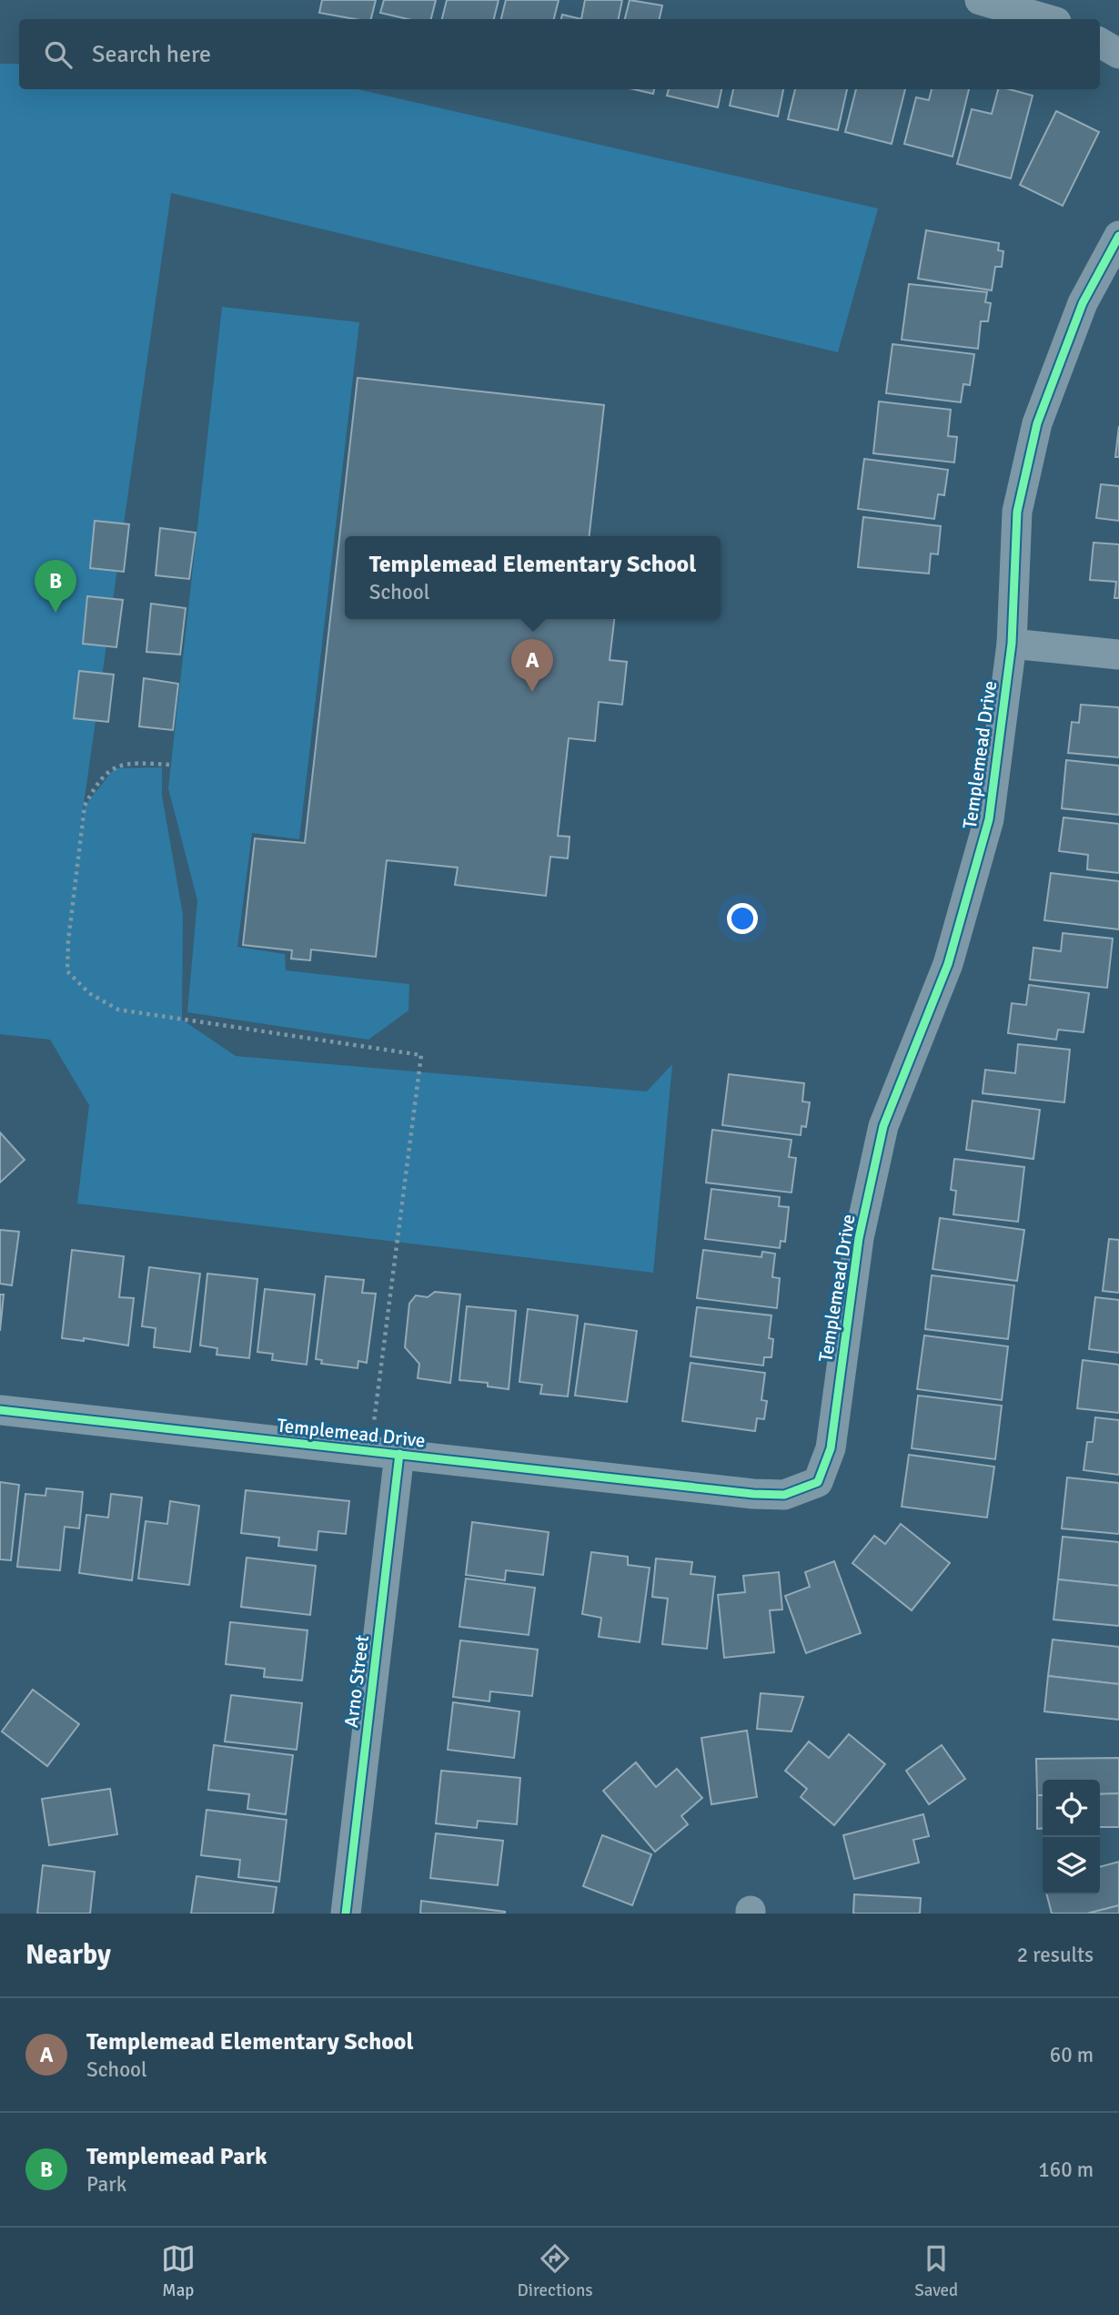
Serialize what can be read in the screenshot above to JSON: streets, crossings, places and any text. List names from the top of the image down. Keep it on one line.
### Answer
{"streets":{"street":["Templemead Drive","Arno Street"]},"crossings":[["Templemead Drive","Arno Street"]],"page":{"search":"Search here","popup":["Templemead Elementary School","School"],"pins":["B","A"],"heading":["Nearby","2 results"],"list":[{"mark":"A","name":"Templemead Elementary School","note":"School","value":"60 m"},{"mark":"B","name":"Templemead Park","note":"Park","value":"160 m"}],"nav":["Map","Directions","Saved"]}}
